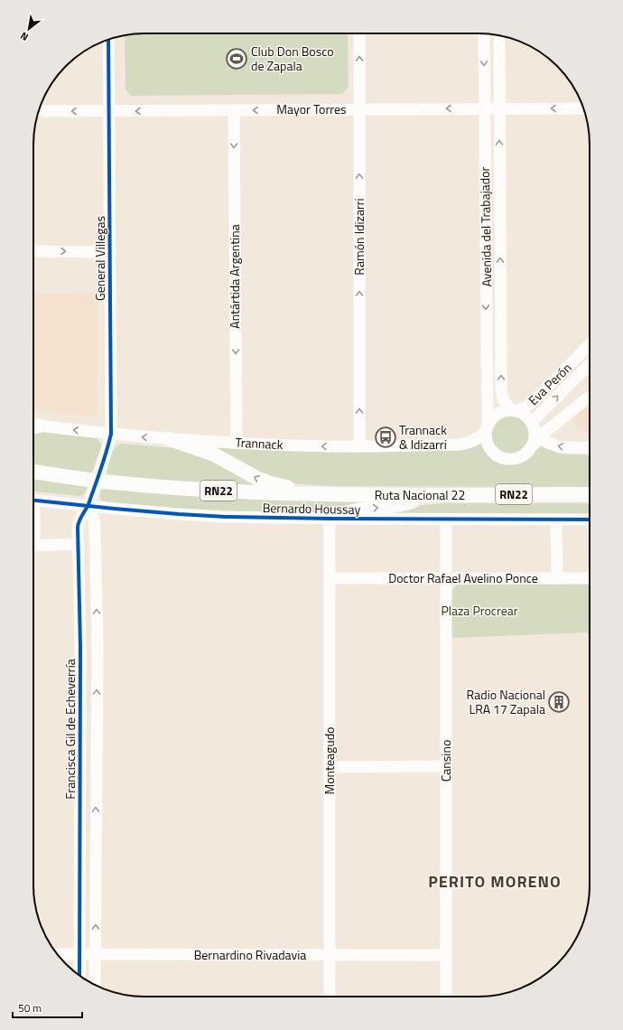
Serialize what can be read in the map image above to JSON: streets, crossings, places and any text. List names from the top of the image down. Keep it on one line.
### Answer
{"streets":{"main road":["RN22","Ruta Nacional 22"],"street":["Mayor Torres","Avenida del Trabajador","Ramón Idizarri","General Villegas","Antártida Argentina","Eva Perón","Trannack","Bernardo Houssay","Doctor Rafael Avelino Ponce","Francisca Gil de Echeverría","Monteagudo","Cansino","Bernardino Rivadavia"]},"crossings":[["Mayor Torres","Avenida del Trabajador"],["Mayor Torres","Ramón Idizarri"],["Mayor Torres","General Villegas"],["Mayor Torres","Antártida Argentina"],["Avenida del Trabajador","Eva Perón"],["Avenida del Trabajador","Trannack"],["Ramón Idizarri","Trannack"],["General Villegas","Trannack"],["General Villegas","Ruta Nacional 22"],["General Villegas","Francisca Gil de Echeverría"],["Antártida Argentina","Trannack"],["Eva Perón","Trannack"],["Ruta Nacional 22","Francisca Gil de Echeverría"],["Bernardo Houssay","Francisca Gil de Echeverría"],["Bernardo Houssay","Monteagudo"],["Bernardo Houssay","Cansino"],["Doctor Rafael Avelino Ponce","Monteagudo"],["Doctor Rafael Avelino Ponce","Cansino"],["Francisca Gil de Echeverría","Bernardino Rivadavia"],["Monteagudo","Bernardino Rivadavia"],["Cansino","Bernardino Rivadavia"]],"one_way":["Mayor Torres","Ramón Idizarri","Antártida Argentina","Trannack"],"districts":["PERITO MORENO"],"parks":["Plaza Procrear"],"places":{"sports":["Club Don Bosco de Zapala"],"bus stop":["Trannack & Idizarri"],"building":["Radio Nacional LRA 17 Zapala"]},"scale_bar":"50 m","north":"bottom left"}
